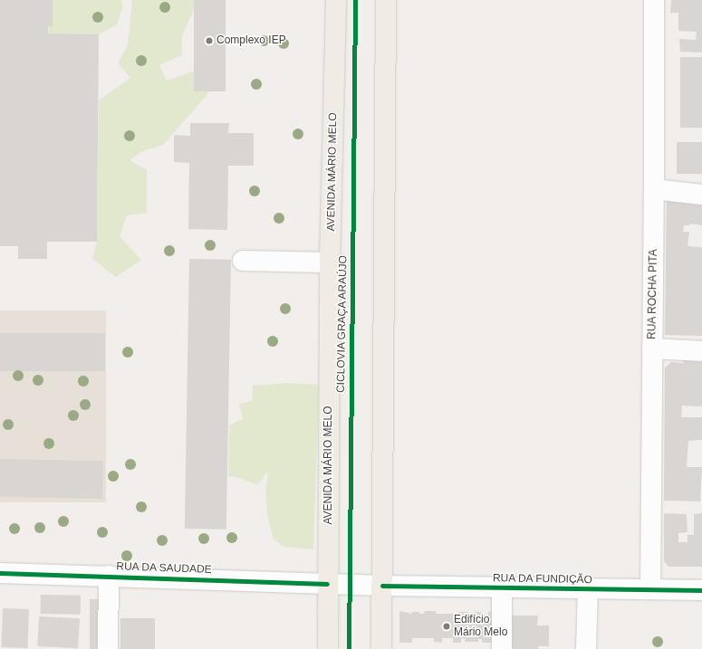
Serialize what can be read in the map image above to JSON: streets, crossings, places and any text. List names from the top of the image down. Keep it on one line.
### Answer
{"streets":{"main road":["AVENIDA MÁRIO MELO"],"street":["RUA ROCHA PITA","RUA DA SAUDADE","RUA DA FUNDIÇÃO"],"cycle path":["CICLOVIA GRAÇA ARAÚJO"]},"crossings":[["AVENIDA MÁRIO MELO","RUA DA SAUDADE"],["RUA ROCHA PITA","RUA DA FUNDIÇÃO"],["RUA DA SAUDADE","RUA DA FUNDIÇÃO"]],"places":["Complexo IEP","Edifício Mário Melo"]}
